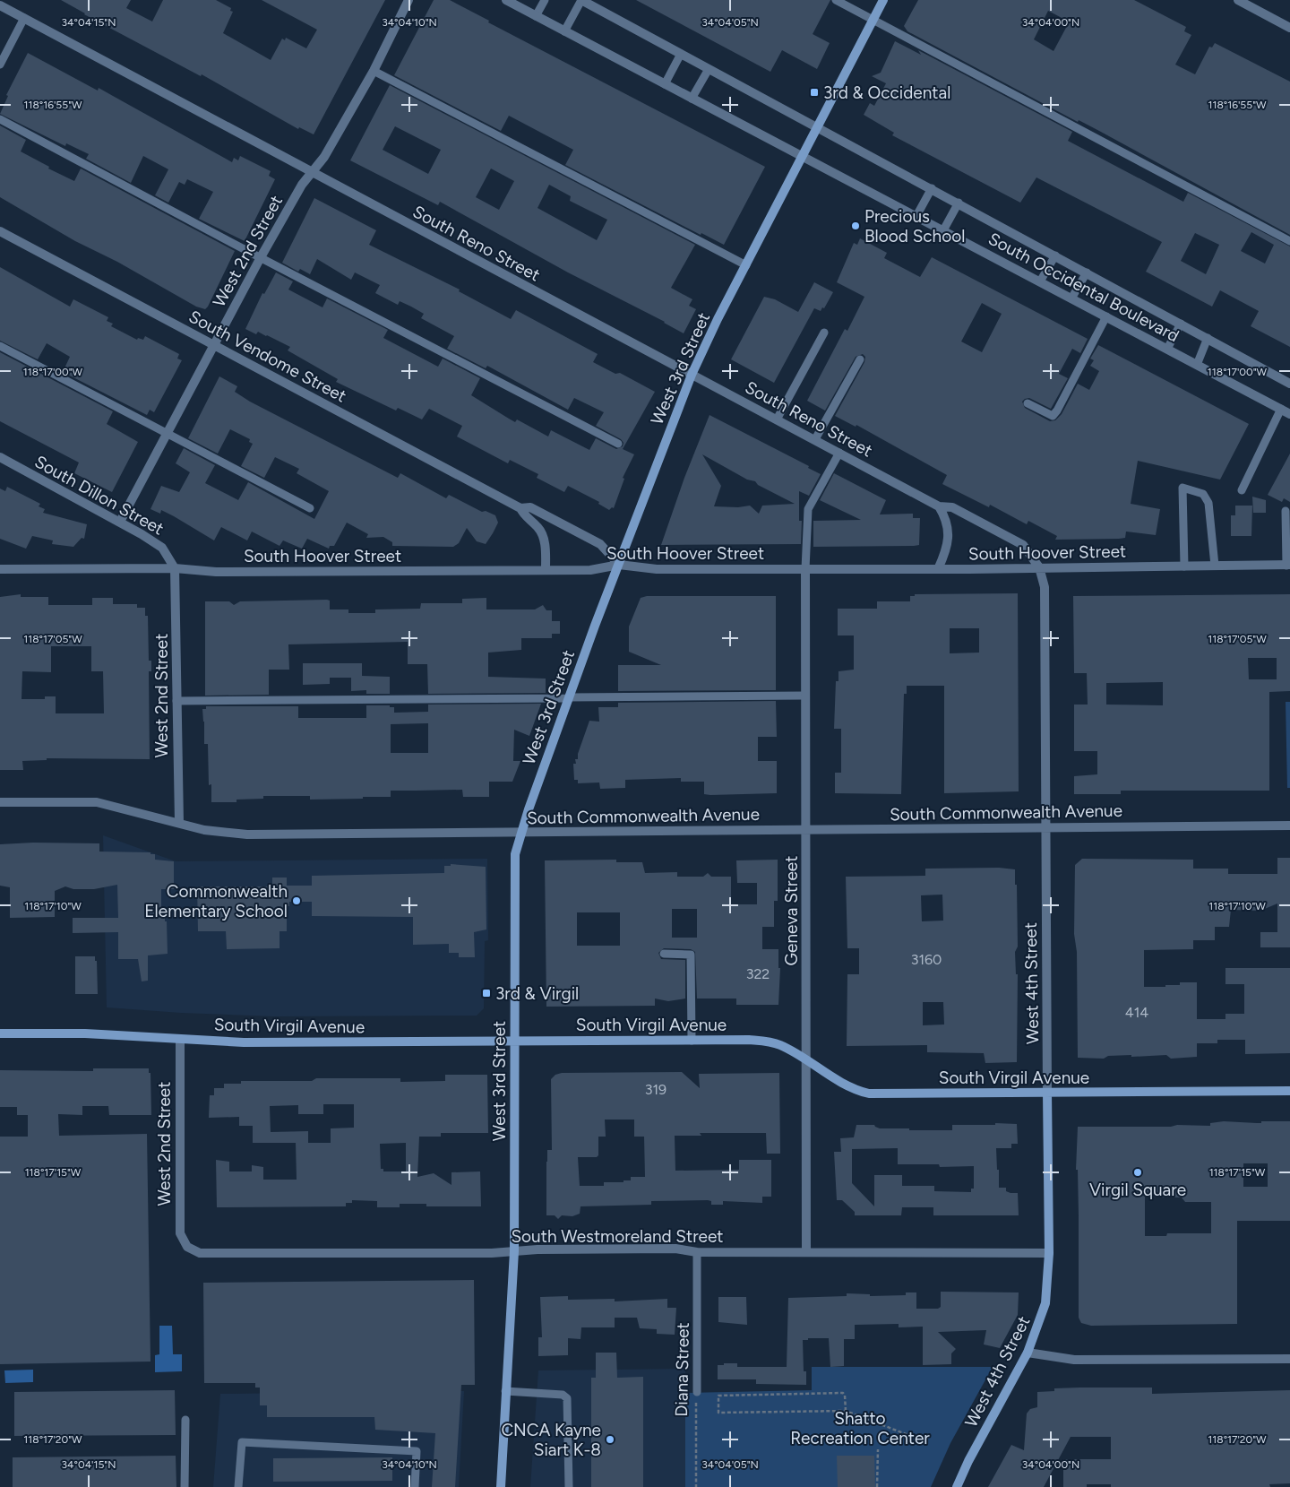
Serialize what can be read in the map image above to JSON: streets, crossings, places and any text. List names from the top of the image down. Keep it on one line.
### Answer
{"streets":{"main road":["West 3rd Street","West 4th Street","South Virgil Avenue"],"street":["South Reno Street","West 2nd Street","South Occidental Boulevard","South Vendome Street","South Dillon Street","South Hoover Street","South Commonwealth Avenue","Geneva Street","South Westmoreland Street"],"lane":["Diana Street"]},"crossings":[["South Reno Street","West 2nd Street"],["South Reno Street","West 3rd Street"],["South Reno Street","South Hoover Street"],["South Reno Street","West 4th Street"],["West 2nd Street","South Vendome Street"],["West 2nd Street","South Dillon Street"],["West 2nd Street","South Hoover Street"],["West 2nd Street","South Commonwealth Avenue"],["West 2nd Street","South Virgil Avenue"],["West 2nd Street","South Westmoreland Street"],["South Occidental Boulevard","West 3rd Street"],["West 3rd Street","South Hoover Street"],["West 3rd Street","South Commonwealth Avenue"],["West 3rd Street","South Virgil Avenue"],["West 3rd Street","South Westmoreland Street"],["South Dillon Street","South Hoover Street"],["South Hoover Street","Geneva Street"],["South Hoover Street","West 4th Street"],["South Commonwealth Avenue","Geneva Street"],["South Commonwealth Avenue","West 4th Street"],["Geneva Street","South Virgil Avenue"],["Geneva Street","South Westmoreland Street"],["West 4th Street","South Virgil Avenue"],["West 4th Street","South Westmoreland Street"],["South Westmoreland Street","Diana Street"]],"parks":["Shatto Recreation Center"],"places":{"transit":["3rd & Occidental","3rd & Virgil"],"other":["Precious Blood School","Commonwealth Elementary School","Virgil Square","CNCA Kayne Siart K-8"]},"house_numbers":["3160","322","414","319"],"coordinates":["34°04'15\"N","34°04'10\"N","34°04'05\"N","34°04'00\"N","118°16'55\"W","118°17'00\"W","118°17'05\"W","118°17'10\"W","118°17'15\"W","118°17'20\"W"]}
